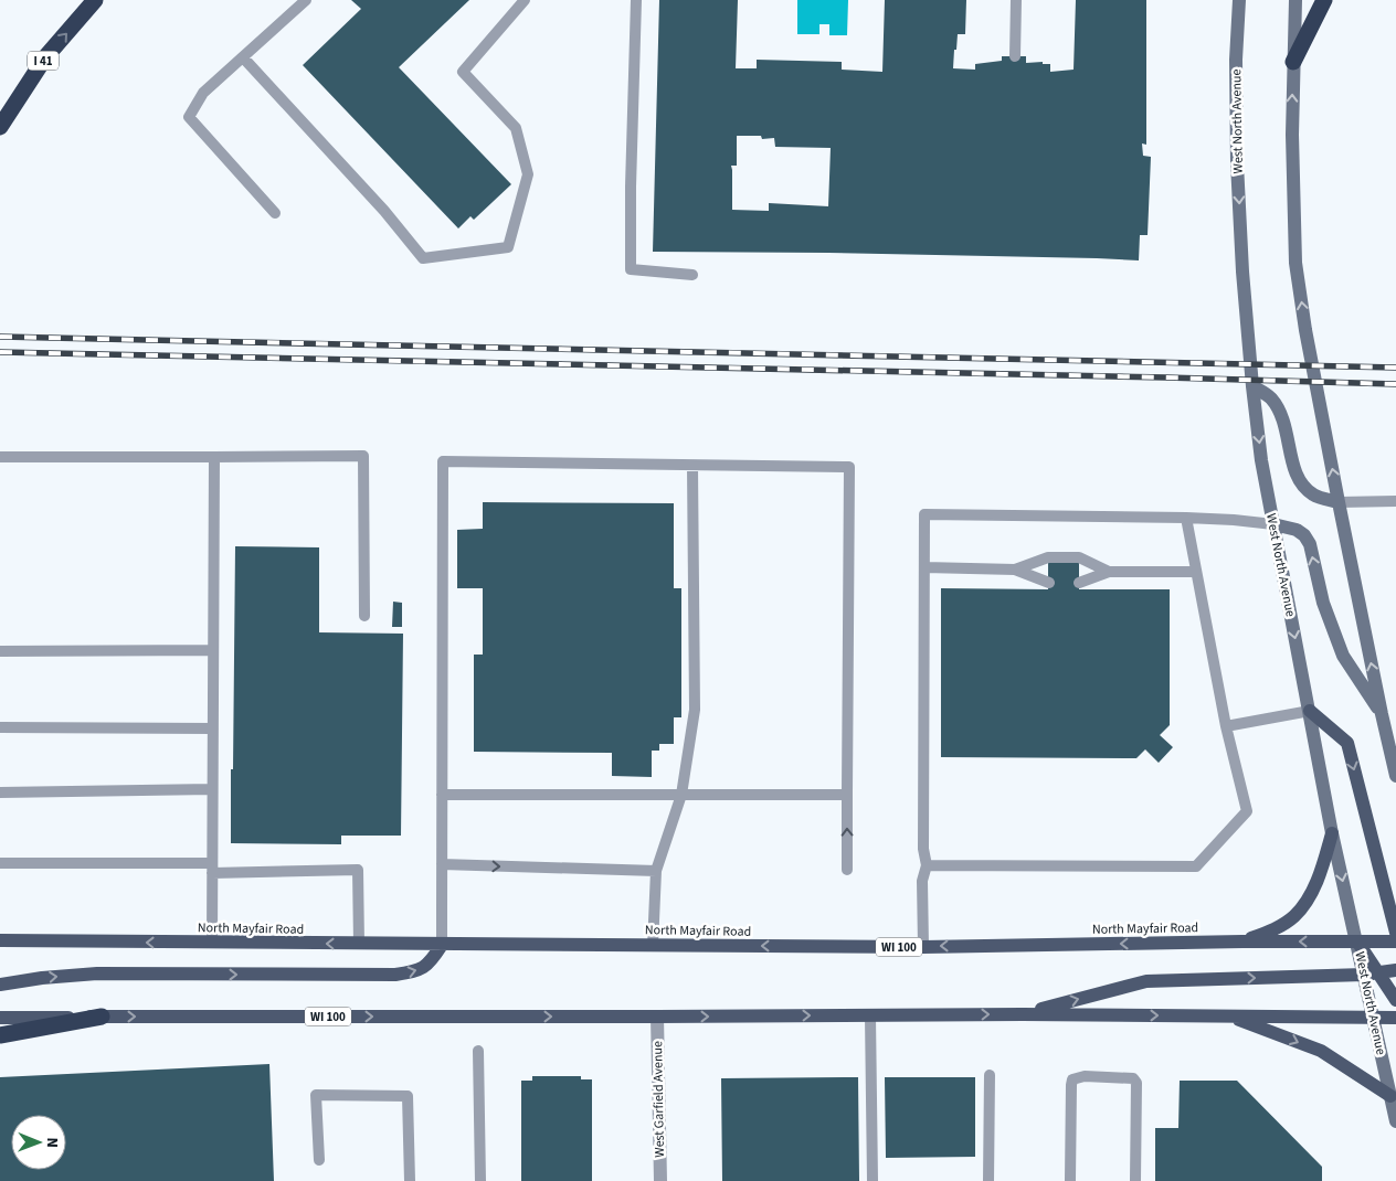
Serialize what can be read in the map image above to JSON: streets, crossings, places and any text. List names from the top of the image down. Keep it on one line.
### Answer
{"streets":{"highway":["I 41"],"main road":["West North Avenue","North Mayfair Road","WI 100"],"street":["West Garfield Avenue"]},"crossings":[["West North Avenue","North Mayfair Road"],["West North Avenue","WI 100"],["WI 100","West Garfield Avenue"]],"north":"right"}
